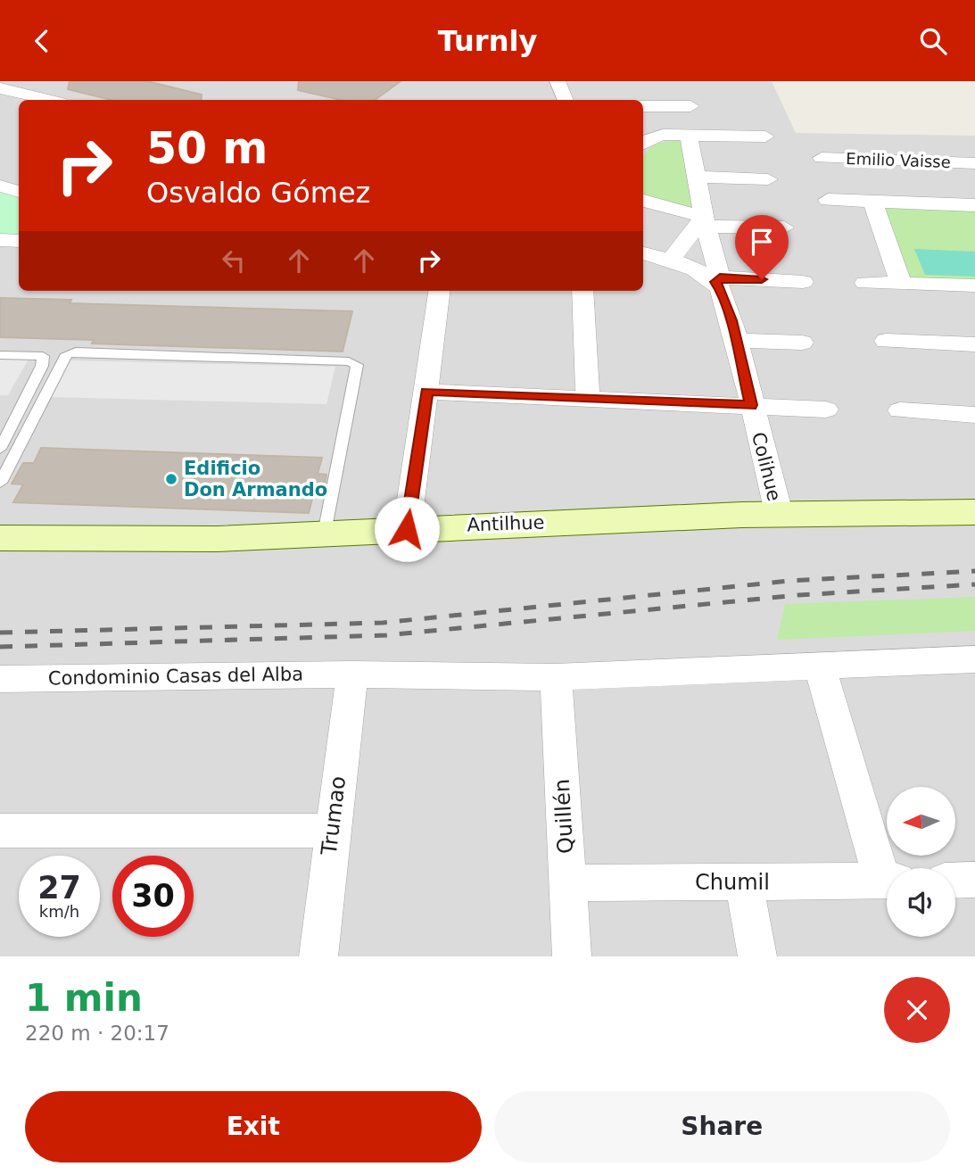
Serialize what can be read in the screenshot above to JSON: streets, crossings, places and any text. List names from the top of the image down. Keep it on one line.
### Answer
{"streets":{"main road":["Antilhue"],"street":["Emilio Vaisse","Colihue","Condominio Casas del Alba","Trumao","Quillén","Chumil"]},"crossings":[["Colihue","Antilhue"],["Condominio Casas del Alba","Trumao"],["Quillén","Chumil"]],"places":["Edificio Don Armando"],"north":"left","page":{"header":"Turnly","turn":["50 m","Osvaldo Gómez"],"speed":"27 km/h","limit":"30","heading":["1 min","220 m · 20:17"],"buttons":["Exit","Share"]}}
